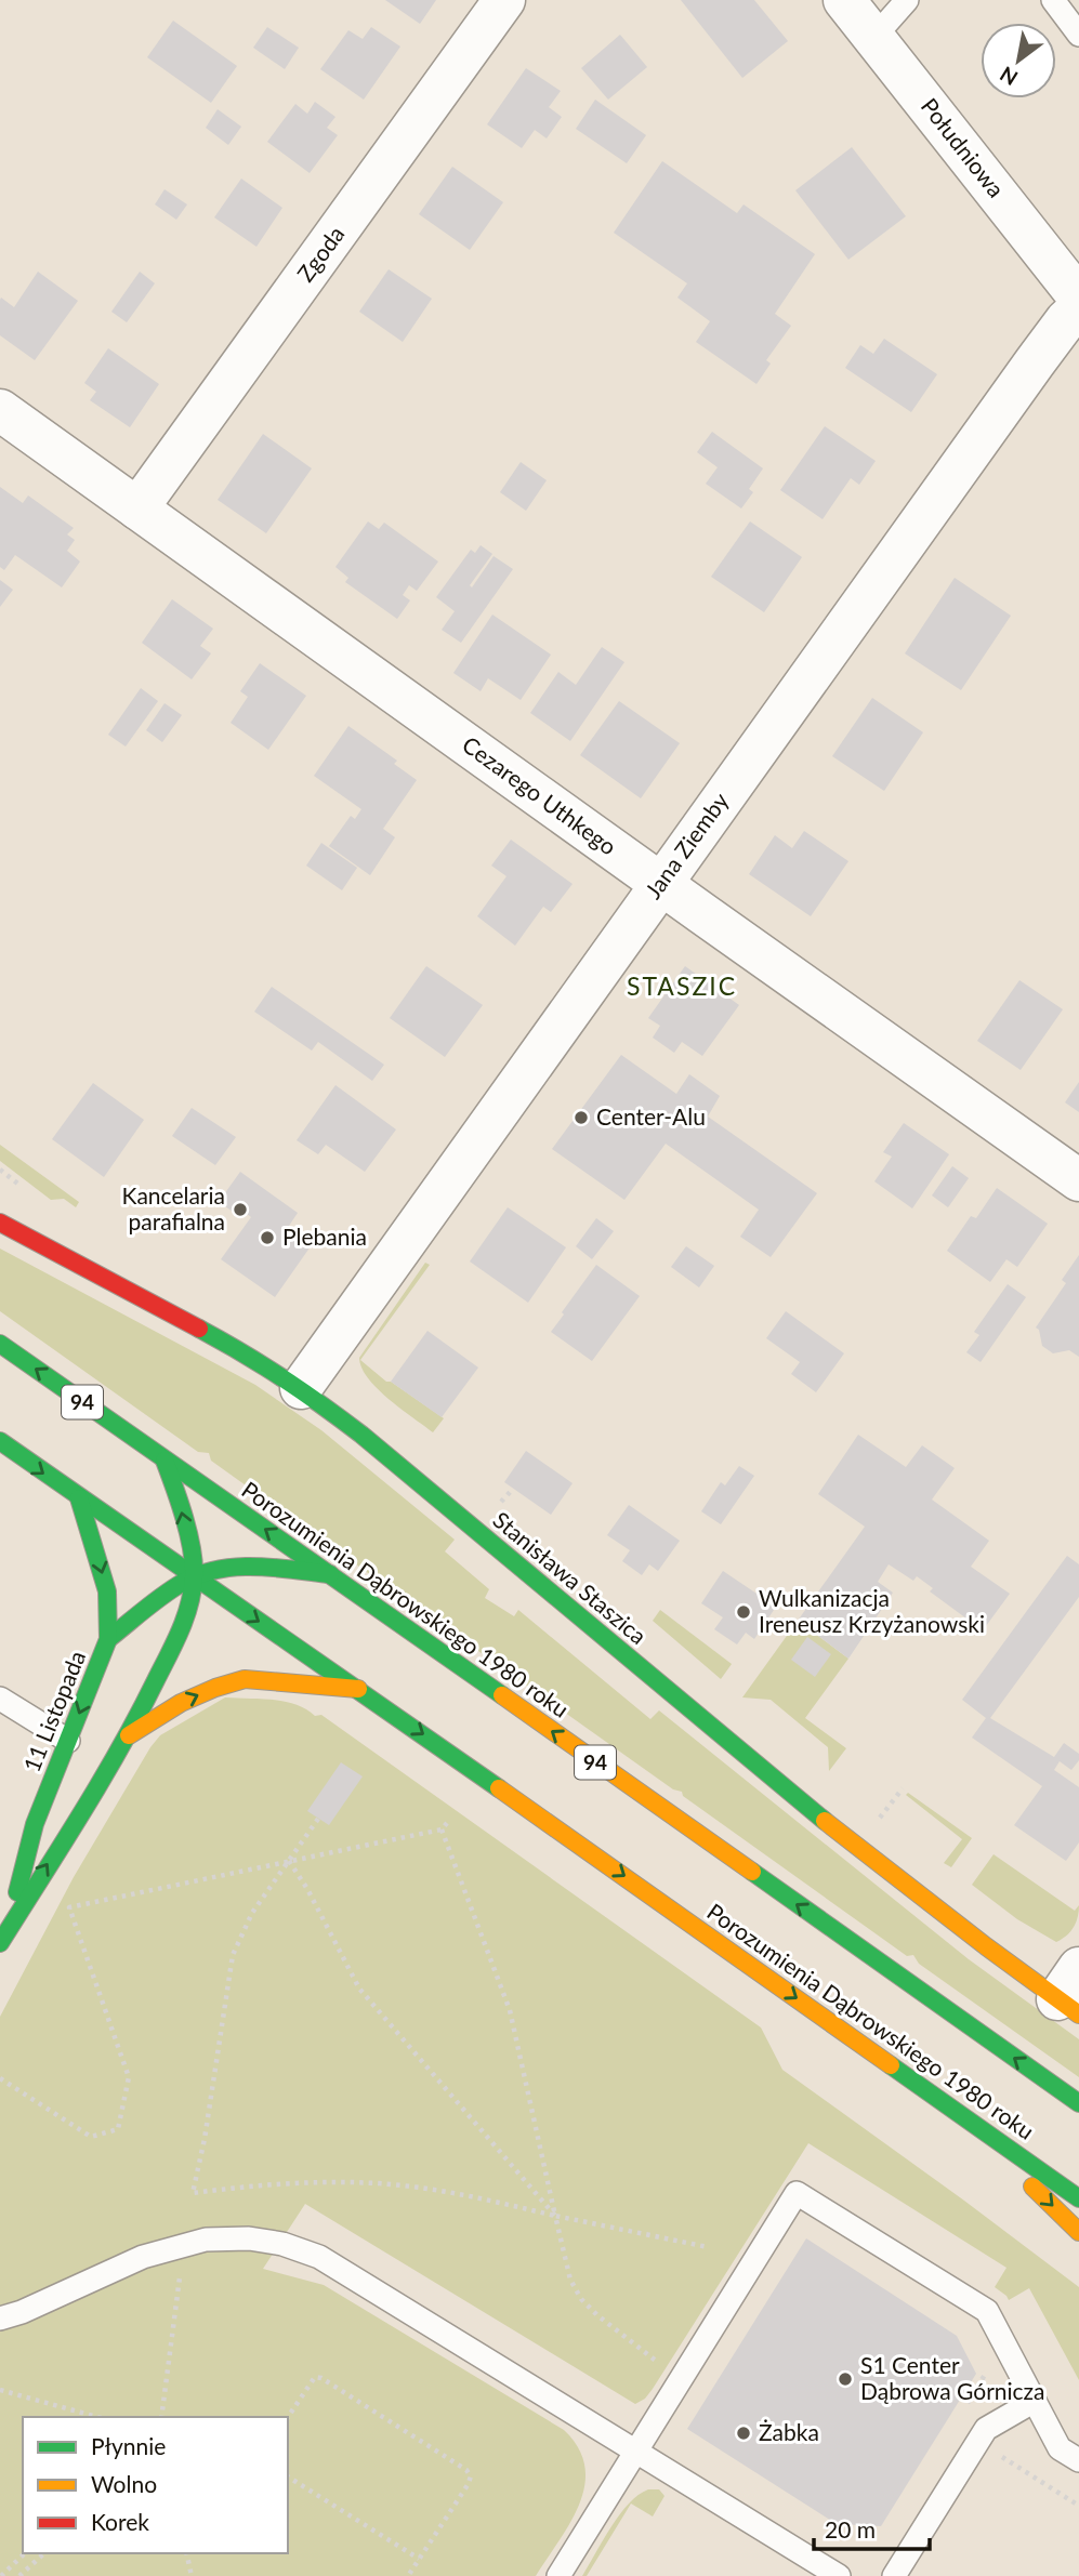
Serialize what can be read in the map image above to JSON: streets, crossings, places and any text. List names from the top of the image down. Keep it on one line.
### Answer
{"streets":{"main road":["94","Stanisława Staszica","Porozumienia Dąbrowskiego 1980 roku","11 Listopada"],"street":["Południowa","Zgoda","Cezarego Uthkego","Jana Ziemby"]},"crossings":[["Zgoda","Cezarego Uthkego"],["Cezarego Uthkego","Jana Ziemby"],["Jana Ziemby","Stanisława Staszica"],["Porozumienia Dąbrowskiego 1980 roku","11 Listopada"]],"districts":["STASZIC"],"places":["Center-Alu","Kancelaria parafialna","Plebania","Wulkanizacja Ireneusz Krzyżanowski","S1 Center Dąbrowa Górnicza","Żabka"],"legend":["Płynnie","Wolno","Korek"],"scale_bar":"20 m","north":"bottom left"}
